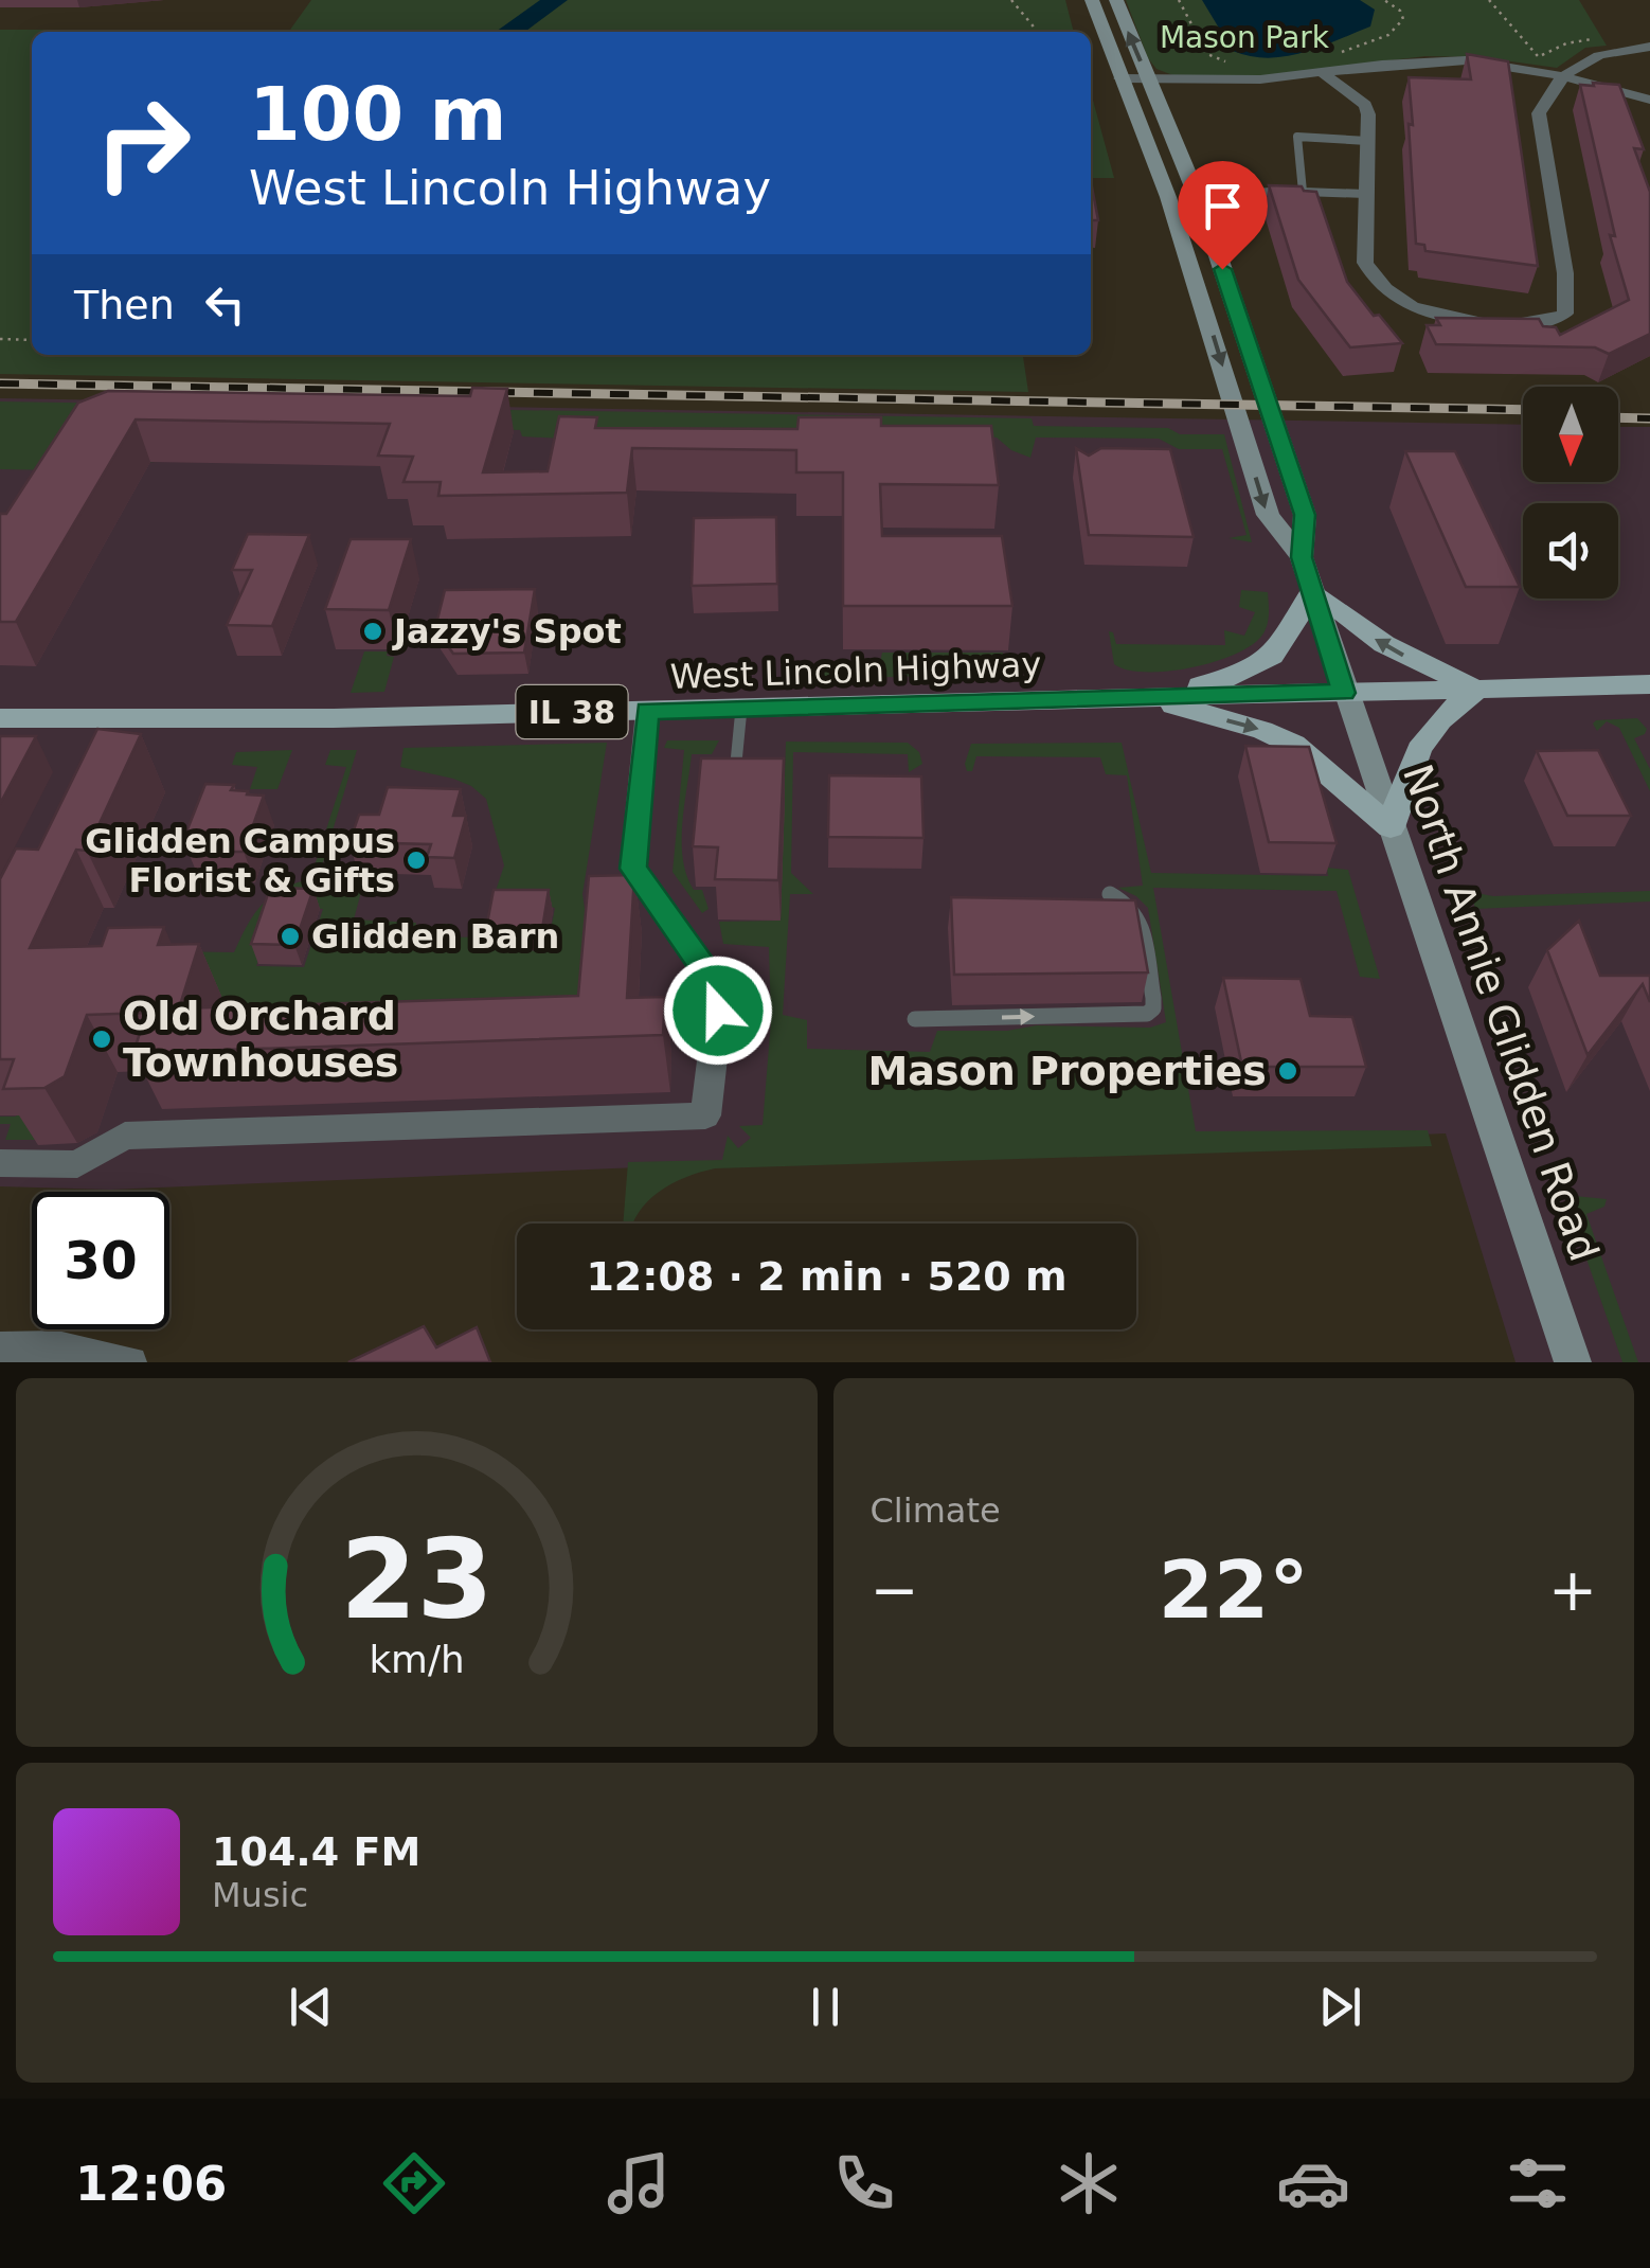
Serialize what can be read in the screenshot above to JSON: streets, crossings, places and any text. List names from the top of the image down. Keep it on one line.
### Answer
{"streets":{"main road":["West Lincoln Highway","IL 38","North Annie Glidden Road"]},"crossings":[["West Lincoln Highway","North Annie Glidden Road"]],"parks":["Mason Park"],"places":["Jazzy's Spot","Glidden Campus Florist & Gifts","Glidden Barn","Old Orchard Townhouses","Mason Properties"],"north":"bottom","page":{"turn":["100 m","West Lincoln Highway"],"then":"Then","limit":"30","trip":"12:08 · 2 min · 520 m","tile":"Climate","heat":["−","22°","+"],"song":["104.4 FM","Music"],"tabs":"12:06","gauge":["23","km/h"]}}
